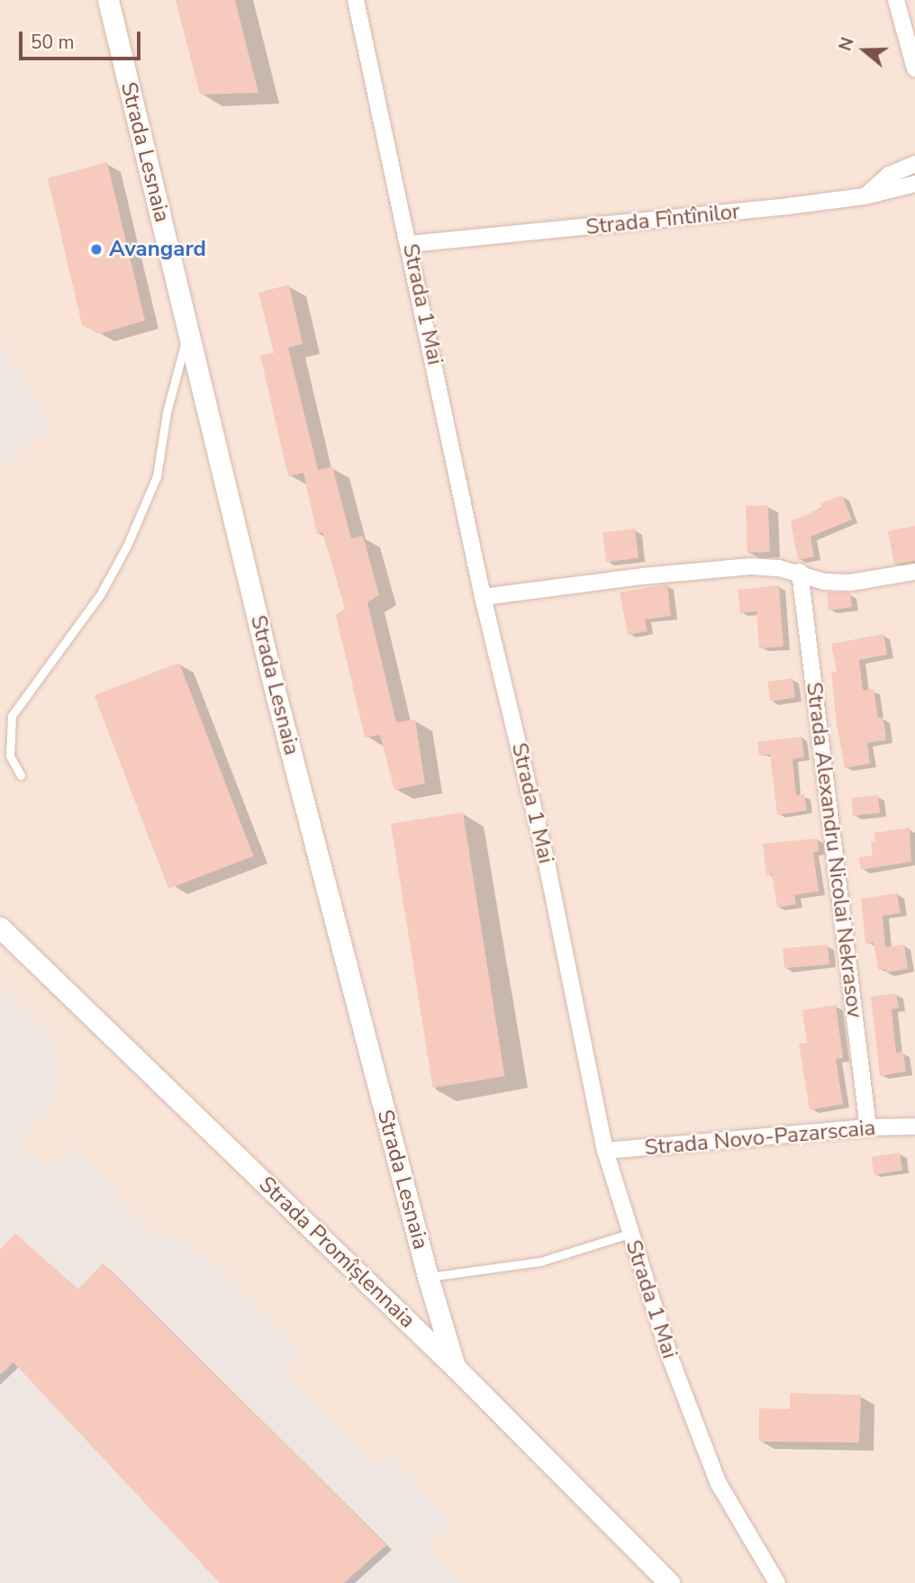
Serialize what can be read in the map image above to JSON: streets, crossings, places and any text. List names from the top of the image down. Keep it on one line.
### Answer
{"streets":{"street":["Strada Lesnaia","Strada Fîntînilor","Strada 1 Mai","Strada Alexandru Nicolai Nekrasov","Strada Novo-Pazarscaia","Strada Promîșlennaia"]},"crossings":[["Strada Lesnaia","Strada Promîșlennaia"],["Strada Fîntînilor","Strada 1 Mai"],["Strada 1 Mai","Strada Novo-Pazarscaia"],["Strada Alexandru Nicolai Nekrasov","Strada Novo-Pazarscaia"]],"places":["Avangard"],"scale_bar":"50 m","north":"left"}
